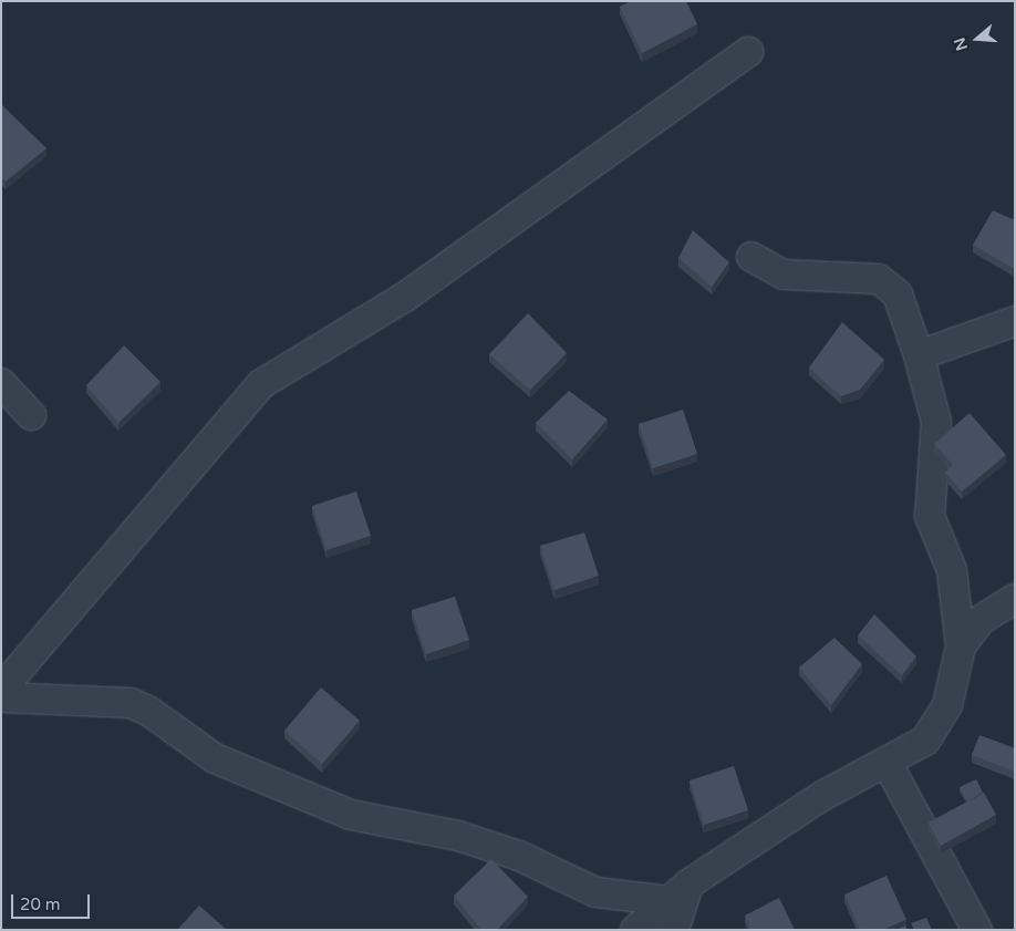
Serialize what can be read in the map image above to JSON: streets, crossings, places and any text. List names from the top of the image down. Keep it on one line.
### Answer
{"scale_bar":"20 m","north":"left"}
